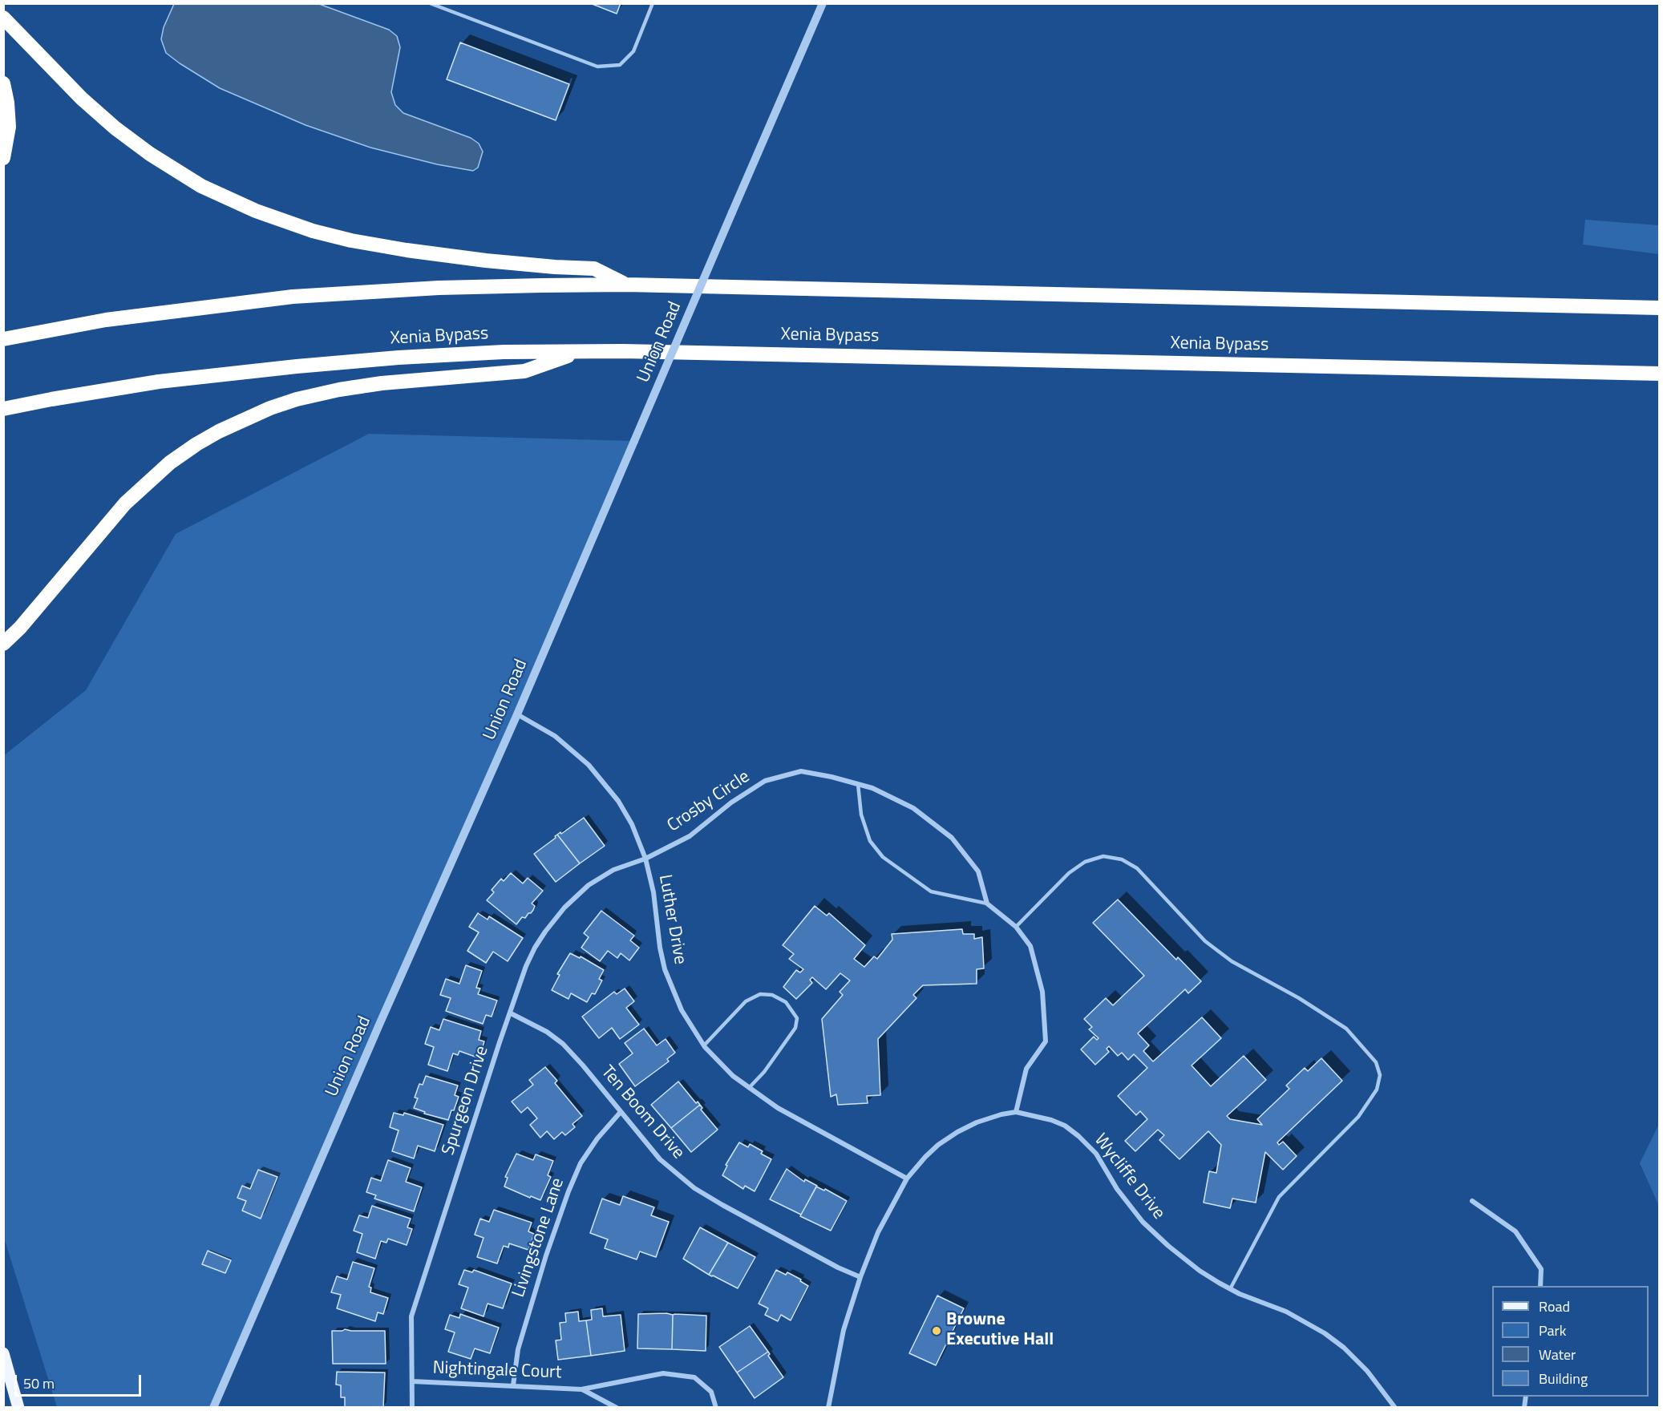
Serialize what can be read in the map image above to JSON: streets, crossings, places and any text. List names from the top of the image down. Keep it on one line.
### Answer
{"streets":{"highway":["Xenia Bypass"],"street":["Union Road","Crosby Circle","Luther Drive","Spurgeon Drive","Ten Boom Drive","Wycliffe Drive","Livingstone Lane","Nightingale Court"]},"crossings":[["Union Road","Luther Drive"],["Crosby Circle","Luther Drive"],["Crosby Circle","Spurgeon Drive"],["Luther Drive","Spurgeon Drive"],["Luther Drive","Wycliffe Drive"],["Spurgeon Drive","Ten Boom Drive"],["Spurgeon Drive","Nightingale Court"],["Ten Boom Drive","Wycliffe Drive"],["Ten Boom Drive","Livingstone Lane"],["Livingstone Lane","Nightingale Court"]],"places":["Browne Executive Hall"],"legend":["Road","Park","Water","Building"],"scale_bar":"50 m"}
